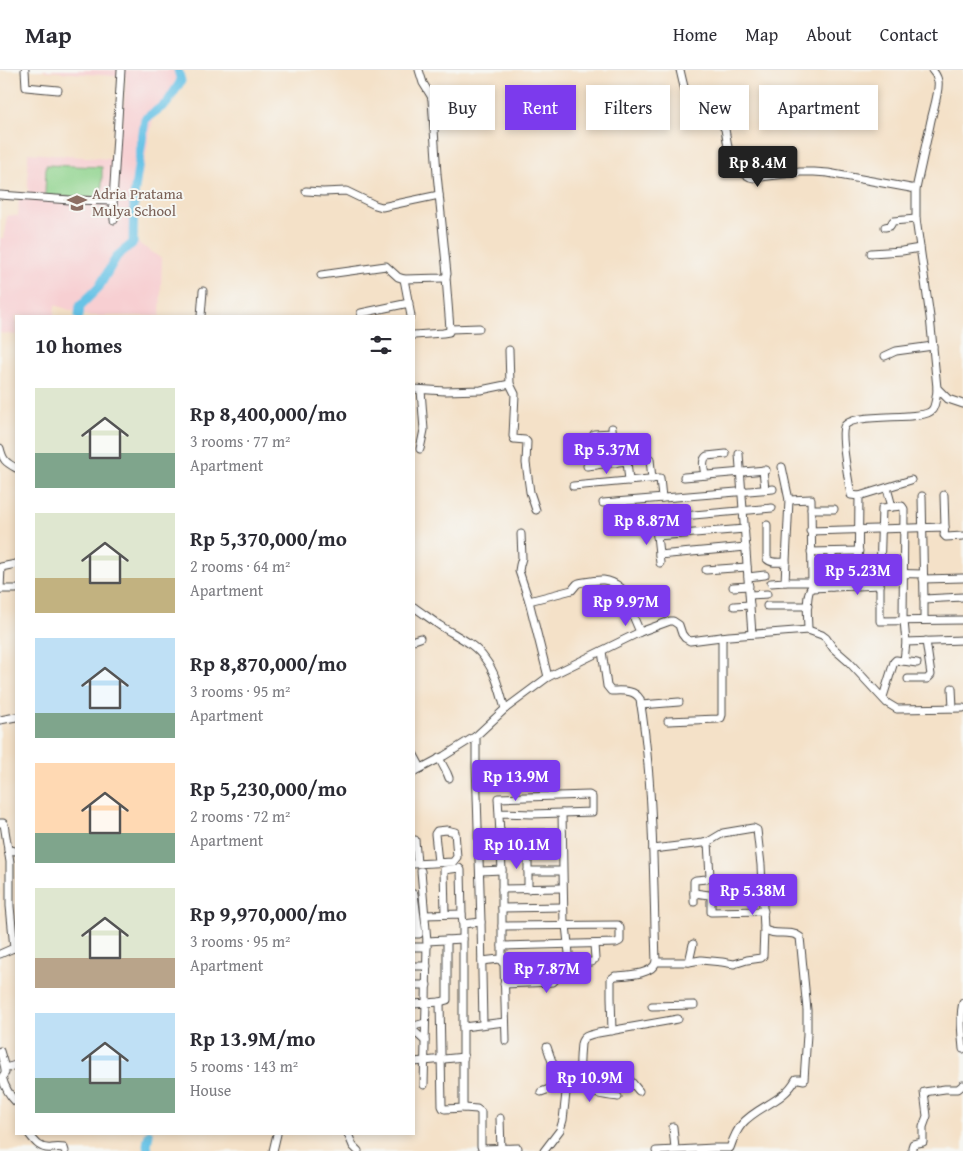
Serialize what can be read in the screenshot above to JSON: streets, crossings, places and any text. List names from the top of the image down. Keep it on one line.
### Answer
{"places":{"school or university":["Adria Pratama Mulya School"]},"page":{"header":"Map","nav":["Home","Map","About","Contact"],"chip":["Buy","Rent","Filters","New","Apartment"],"price":["Rp 8.4M","Rp 5.37M","Rp 8.87M","Rp 5.23M","Rp 9.97M","Rp 13.9M","Rp 10.1M","Rp 5.38M","Rp 7.87M","Rp 10.9M"],"heading":"10 homes","list":[{"name":"Rp 8,400,000/mo","note":"3 rooms · 77 m² · Apartment"},{"name":"Rp 5,370,000/mo","note":"2 rooms · 64 m² · Apartment"},{"name":"Rp 8,870,000/mo","note":"3 rooms · 95 m² · Apartment"},{"name":"Rp 5,230,000/mo","note":"2 rooms · 72 m² · Apartment"},{"name":"Rp 9,970,000/mo","note":"3 rooms · 95 m² · Apartment"},{"name":"Rp 13.9M/mo","note":"5 rooms · 143 m² · House"}]}}
